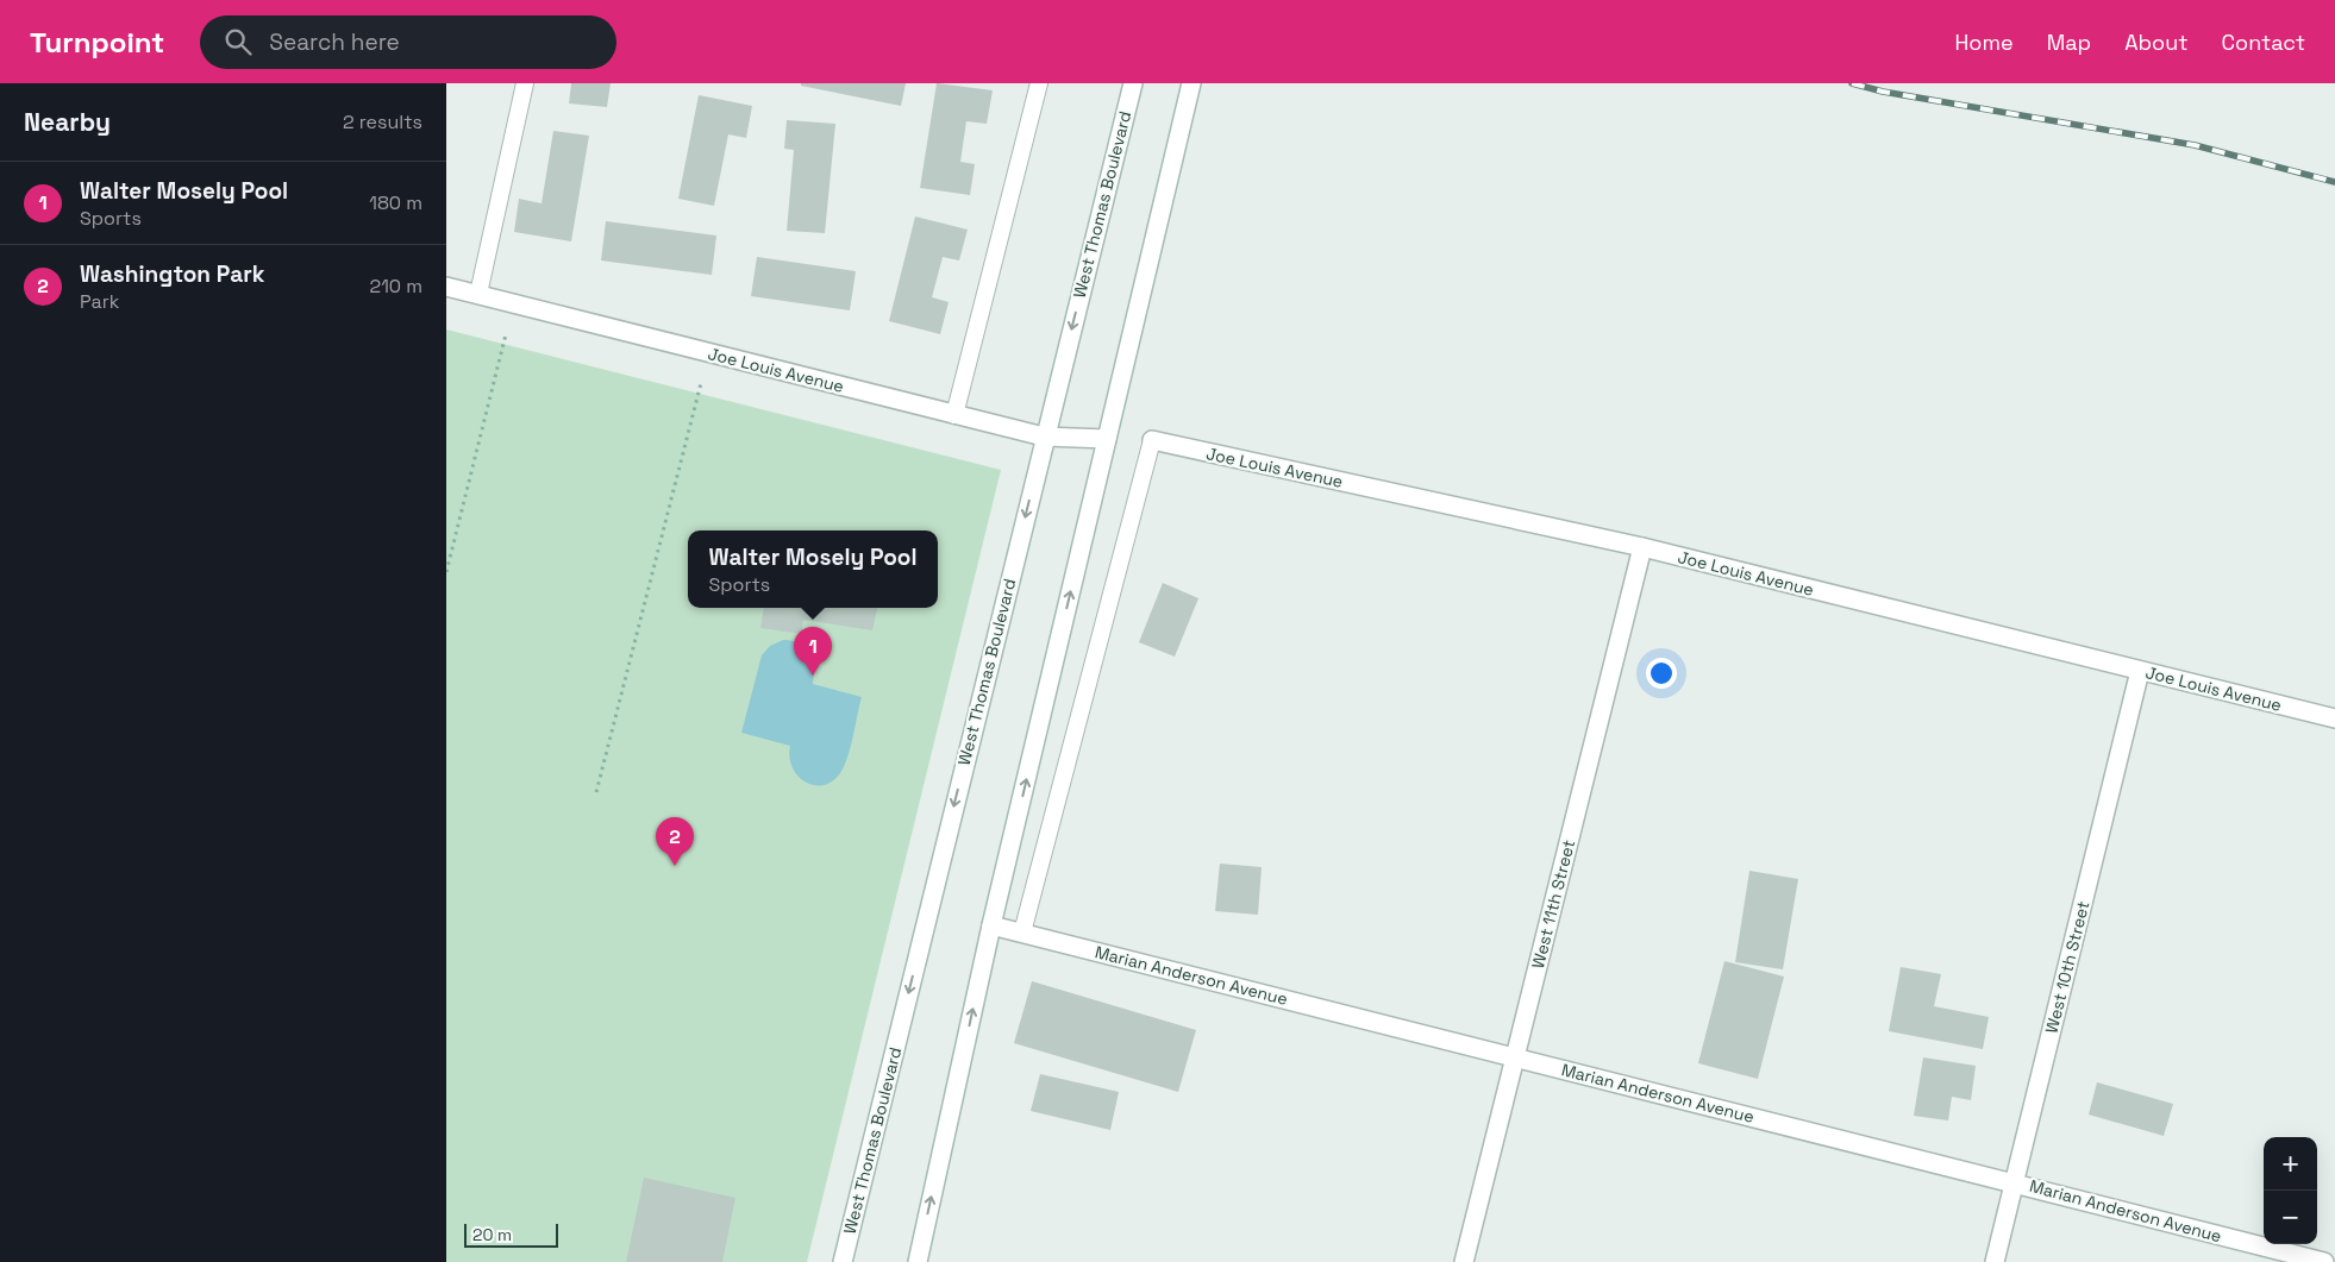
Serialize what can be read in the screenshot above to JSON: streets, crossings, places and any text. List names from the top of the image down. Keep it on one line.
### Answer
{"streets":{"street":["West Thomas Boulevard","Joe Louis Avenue","West 11th Street","West 10th Street","Marian Anderson Avenue"]},"crossings":[["West Thomas Boulevard","Joe Louis Avenue"],["Joe Louis Avenue","West 11th Street"],["Joe Louis Avenue","West 10th Street"],["West 11th Street","Marian Anderson Avenue"],["West 10th Street","Marian Anderson Avenue"]],"scale_bar":"20 m","page":{"header":"Turnpoint","search":"Search here","nav":["Home","Map","About","Contact"],"heading":["Nearby","2 results"],"list":[{"mark":"1","name":"Walter Mosely Pool","note":"Sports","value":"180 m"},{"mark":"2","name":"Washington Park","note":"Park","value":"210 m"}],"popup":["Walter Mosely Pool","Sports"],"pins":["1","2"],"map_buttons":["+","−"],"scale":"20 m"}}
